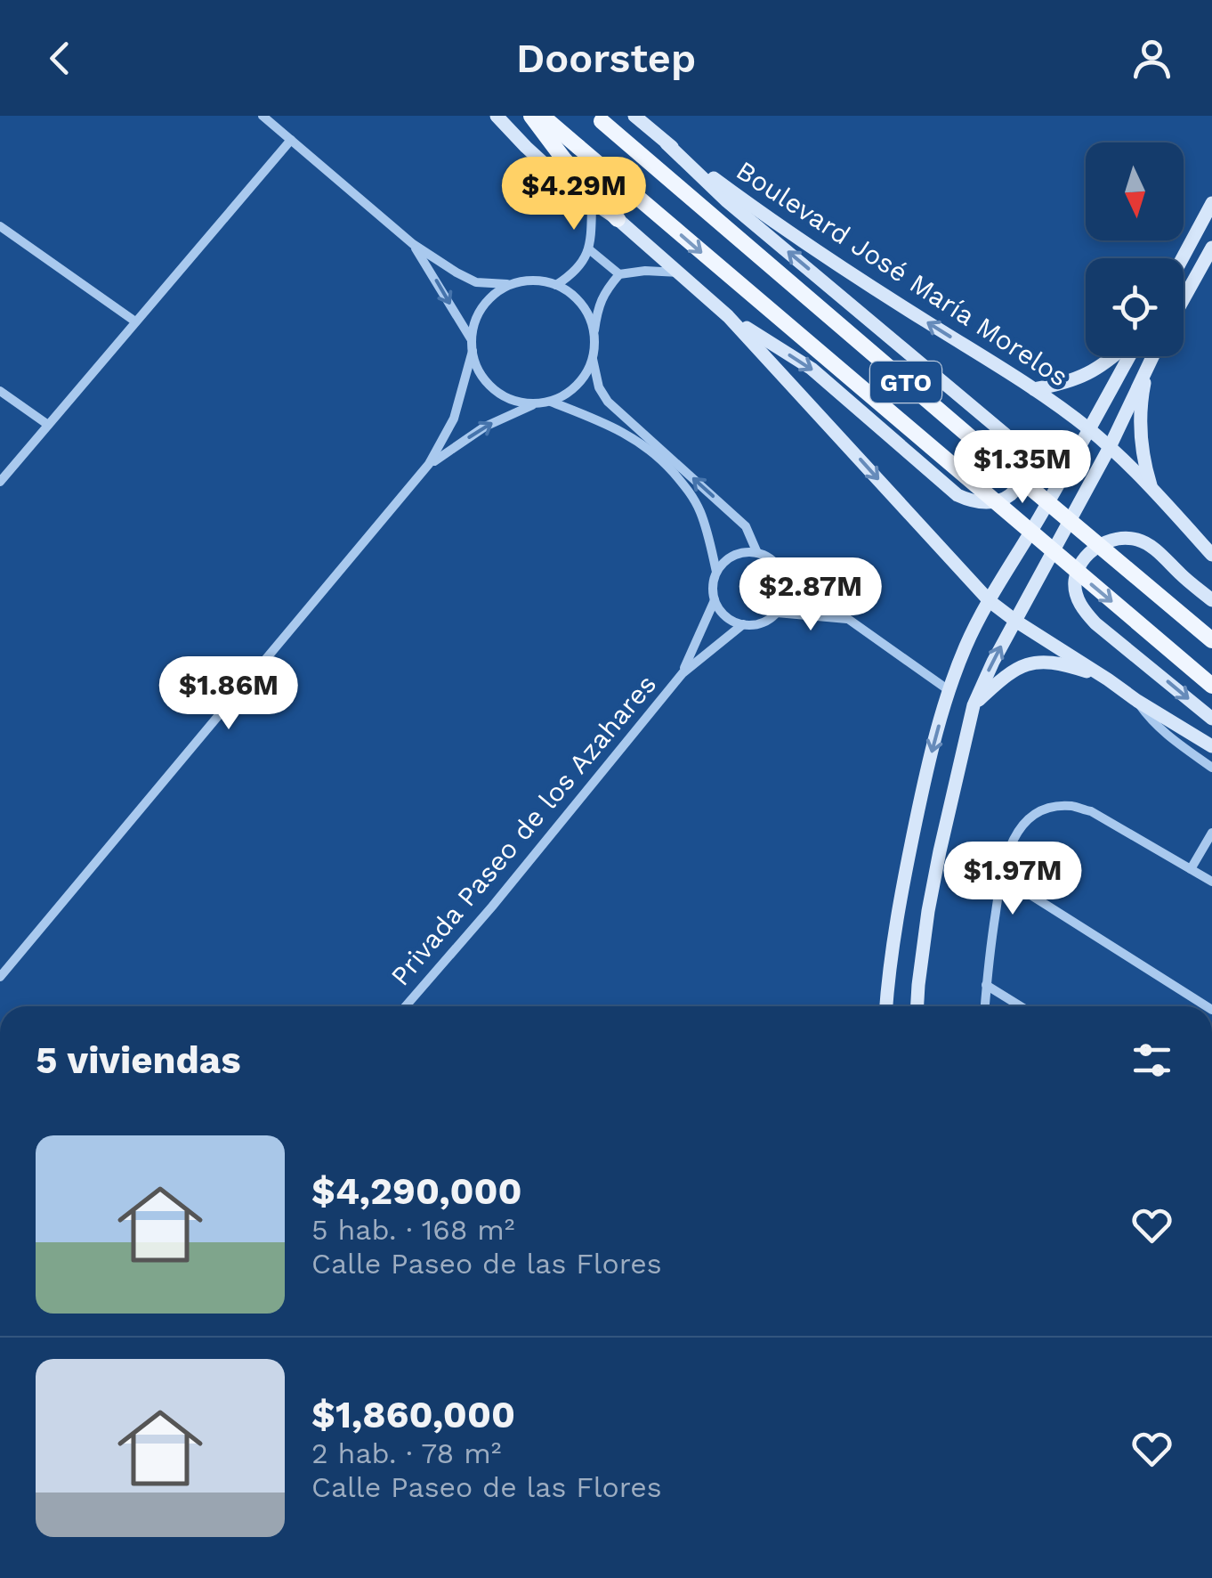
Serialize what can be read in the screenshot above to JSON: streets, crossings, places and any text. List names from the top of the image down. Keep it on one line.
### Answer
{"streets":{"main road":["Boulevard José María Morelos","GTO"],"street":["Privada Paseo de los Azahares"]},"north":"bottom","page":{"header":"Doorstep","price":["$4.29M","$1.35M","$2.87M","$1.86M","$1.97M"],"heading":"5 viviendas","list":[{"name":"$4,290,000","note":"5 hab. · 168 m² · Calle Paseo de las Flores"},{"name":"$1,860,000","note":"2 hab. · 78 m² · Calle Paseo de las Flores"}]}}
